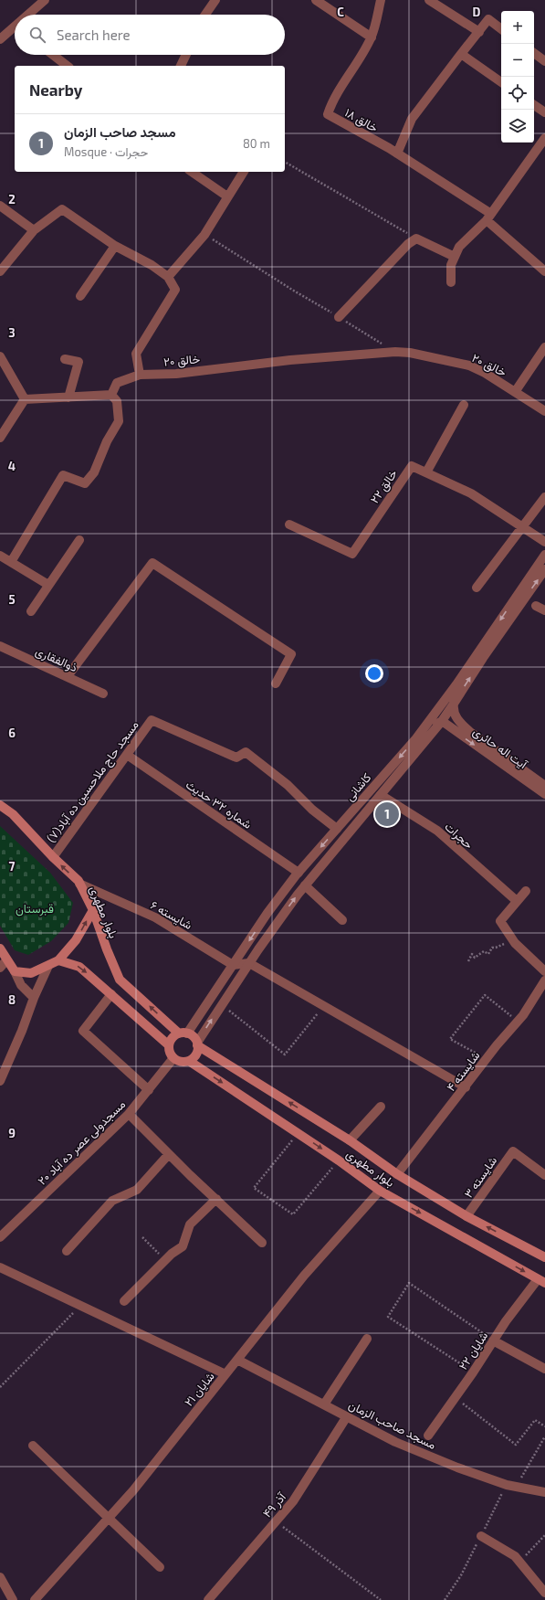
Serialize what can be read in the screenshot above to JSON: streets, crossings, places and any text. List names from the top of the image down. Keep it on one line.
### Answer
{"streets":{"main road":["بلوار مطهری"],"street":["خالق ۱۸","خالق ۲۰","خالق ۲۲","ذوالفقاری","آیت اله حائری","مسجد حاج ملاحسین ده آباد(۷)","کاشانی","شماره ۳۲ حدیث","حجرات","شایسته ۶","شایسته ۴","مسجدولی عصر ده آباد ۲۰","شایسته ۳","شایان ۲۲","شایان ۲۱","مسجد صاحب الزمان","آذر ۴۹"]},"crossings":[["آیت اله حائری","کاشانی"],["مسجد حاج ملاحسین ده آباد(۷)","کاشانی"],["مسجد حاج ملاحسین ده آباد(۷)","شماره ۳۲ حدیث"],["مسجد حاج ملاحسین ده آباد(۷)","بلوار مطهری"],["کاشانی","شماره ۳۲ حدیث"],["کاشانی","حجرات"],["کاشانی","بلوار مطهری"],["کاشانی","شایسته ۶"],["کاشانی","مسجدولی عصر ده آباد ۲۰"],["بلوار مطهری","شایسته ۶"],["بلوار مطهری","شایسته ۴"],["بلوار مطهری","مسجدولی عصر ده آباد ۲۰"],["بلوار مطهری","شایسته ۳"],["بلوار مطهری","شایان ۲۲"],["بلوار مطهری","شایان ۲۱"],["شایان ۲۱","مسجد صاحب الزمان"],["مسجد صاحب الزمان","آذر ۴۹"]],"parks":["قبرستان"],"page":{"map_buttons":["+","−"],"search":"Search here","heading":"Nearby","list":[{"mark":"1","name":"مسجد صاحب الزمان","note":"Mosque · حجرات","value":"80 m"}],"pins":"1"},"grid":{"columns":["C","D"],"rows":["2","3","4","5","6","7","8","9"]}}
